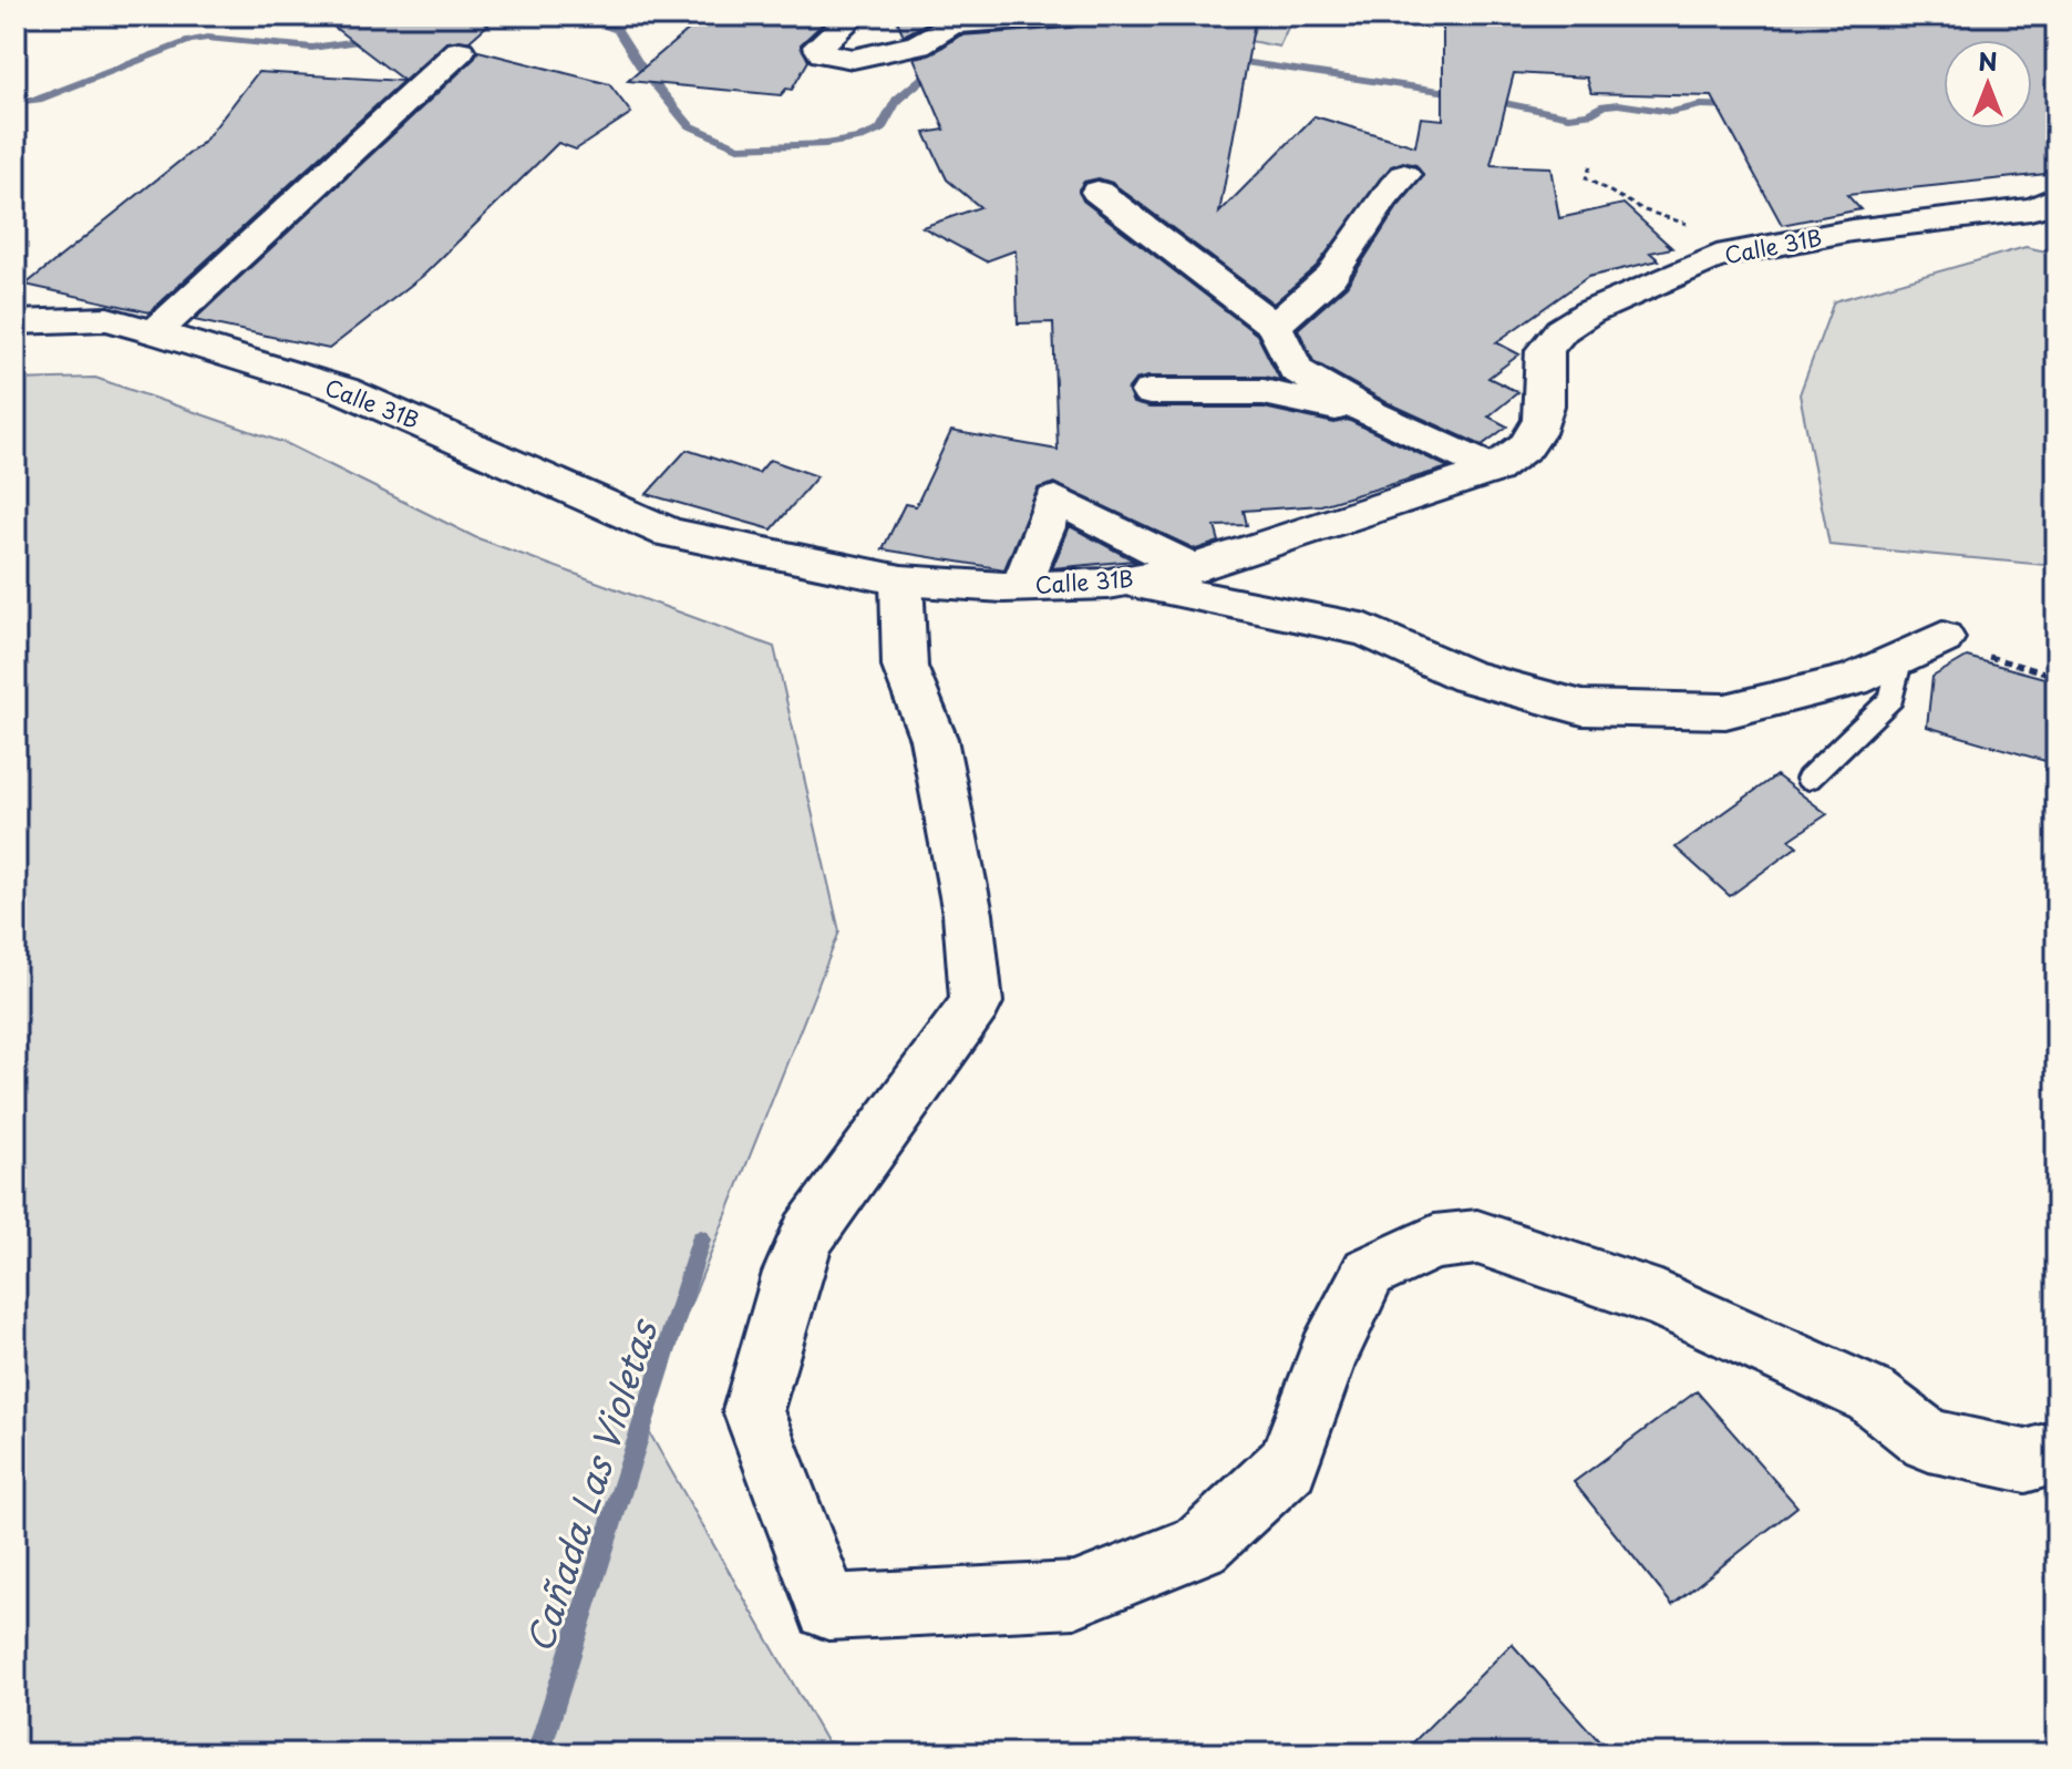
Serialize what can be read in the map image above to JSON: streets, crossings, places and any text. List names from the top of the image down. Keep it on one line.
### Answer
{"streets":{"street":["Calle 31B"]},"water":["Cañada Las Violetas"],"north":"top"}
